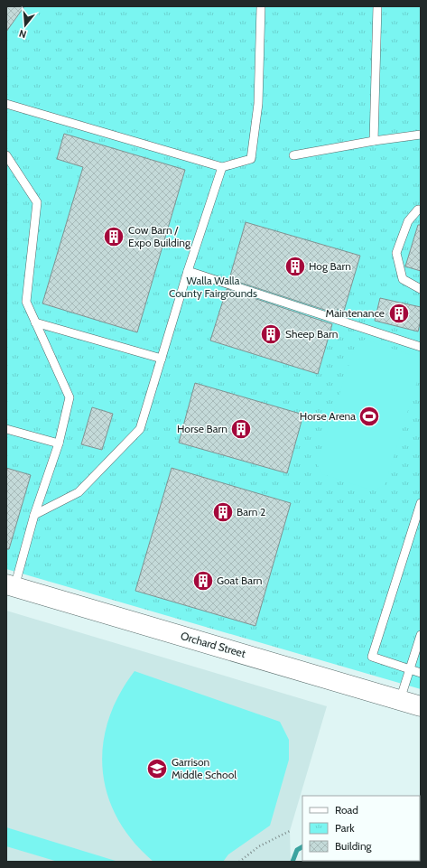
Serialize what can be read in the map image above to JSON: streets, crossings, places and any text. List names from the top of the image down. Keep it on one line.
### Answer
{"streets":{"street":["Orchard Street"]},"parks":["Walla Walla County Fairgrounds"],"places":{"building":["Cow Barn / Expo Building","Hog Barn","Maintenance","Sheep Barn","Horse Barn","Barn 2","Goat Barn"],"sports":["Horse Arena"],"school or university":["Garrison Middle School"]},"legend":["Road","Park","Building"],"north":"bottom"}
